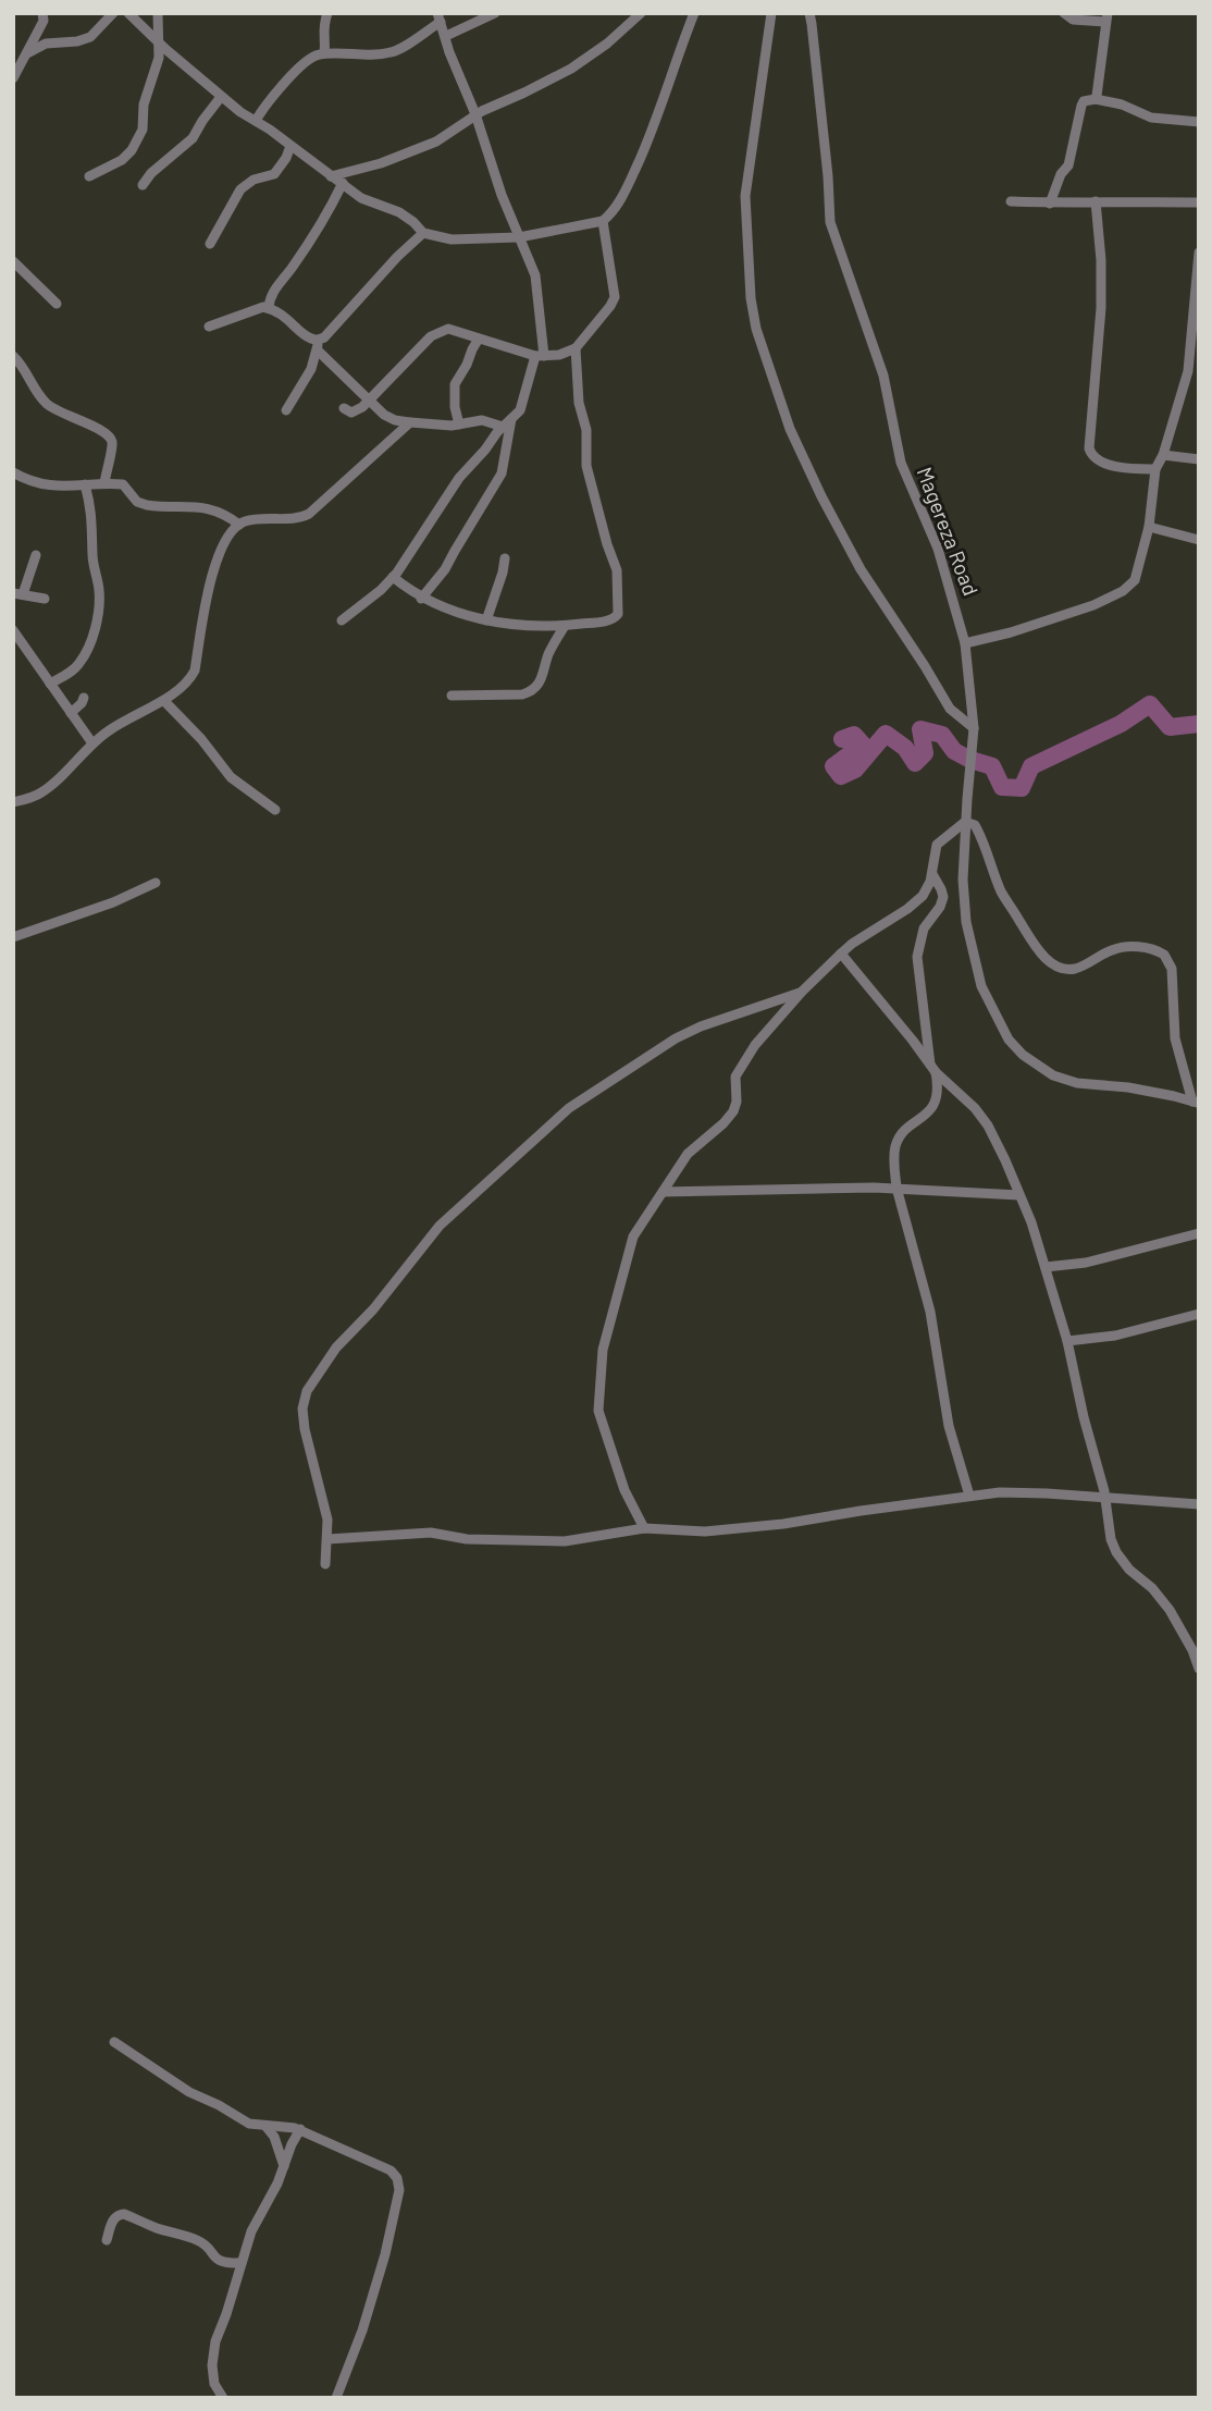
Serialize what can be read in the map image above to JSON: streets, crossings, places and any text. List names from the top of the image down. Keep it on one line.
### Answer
{"streets":{"street":["Magereza Road"]}}
